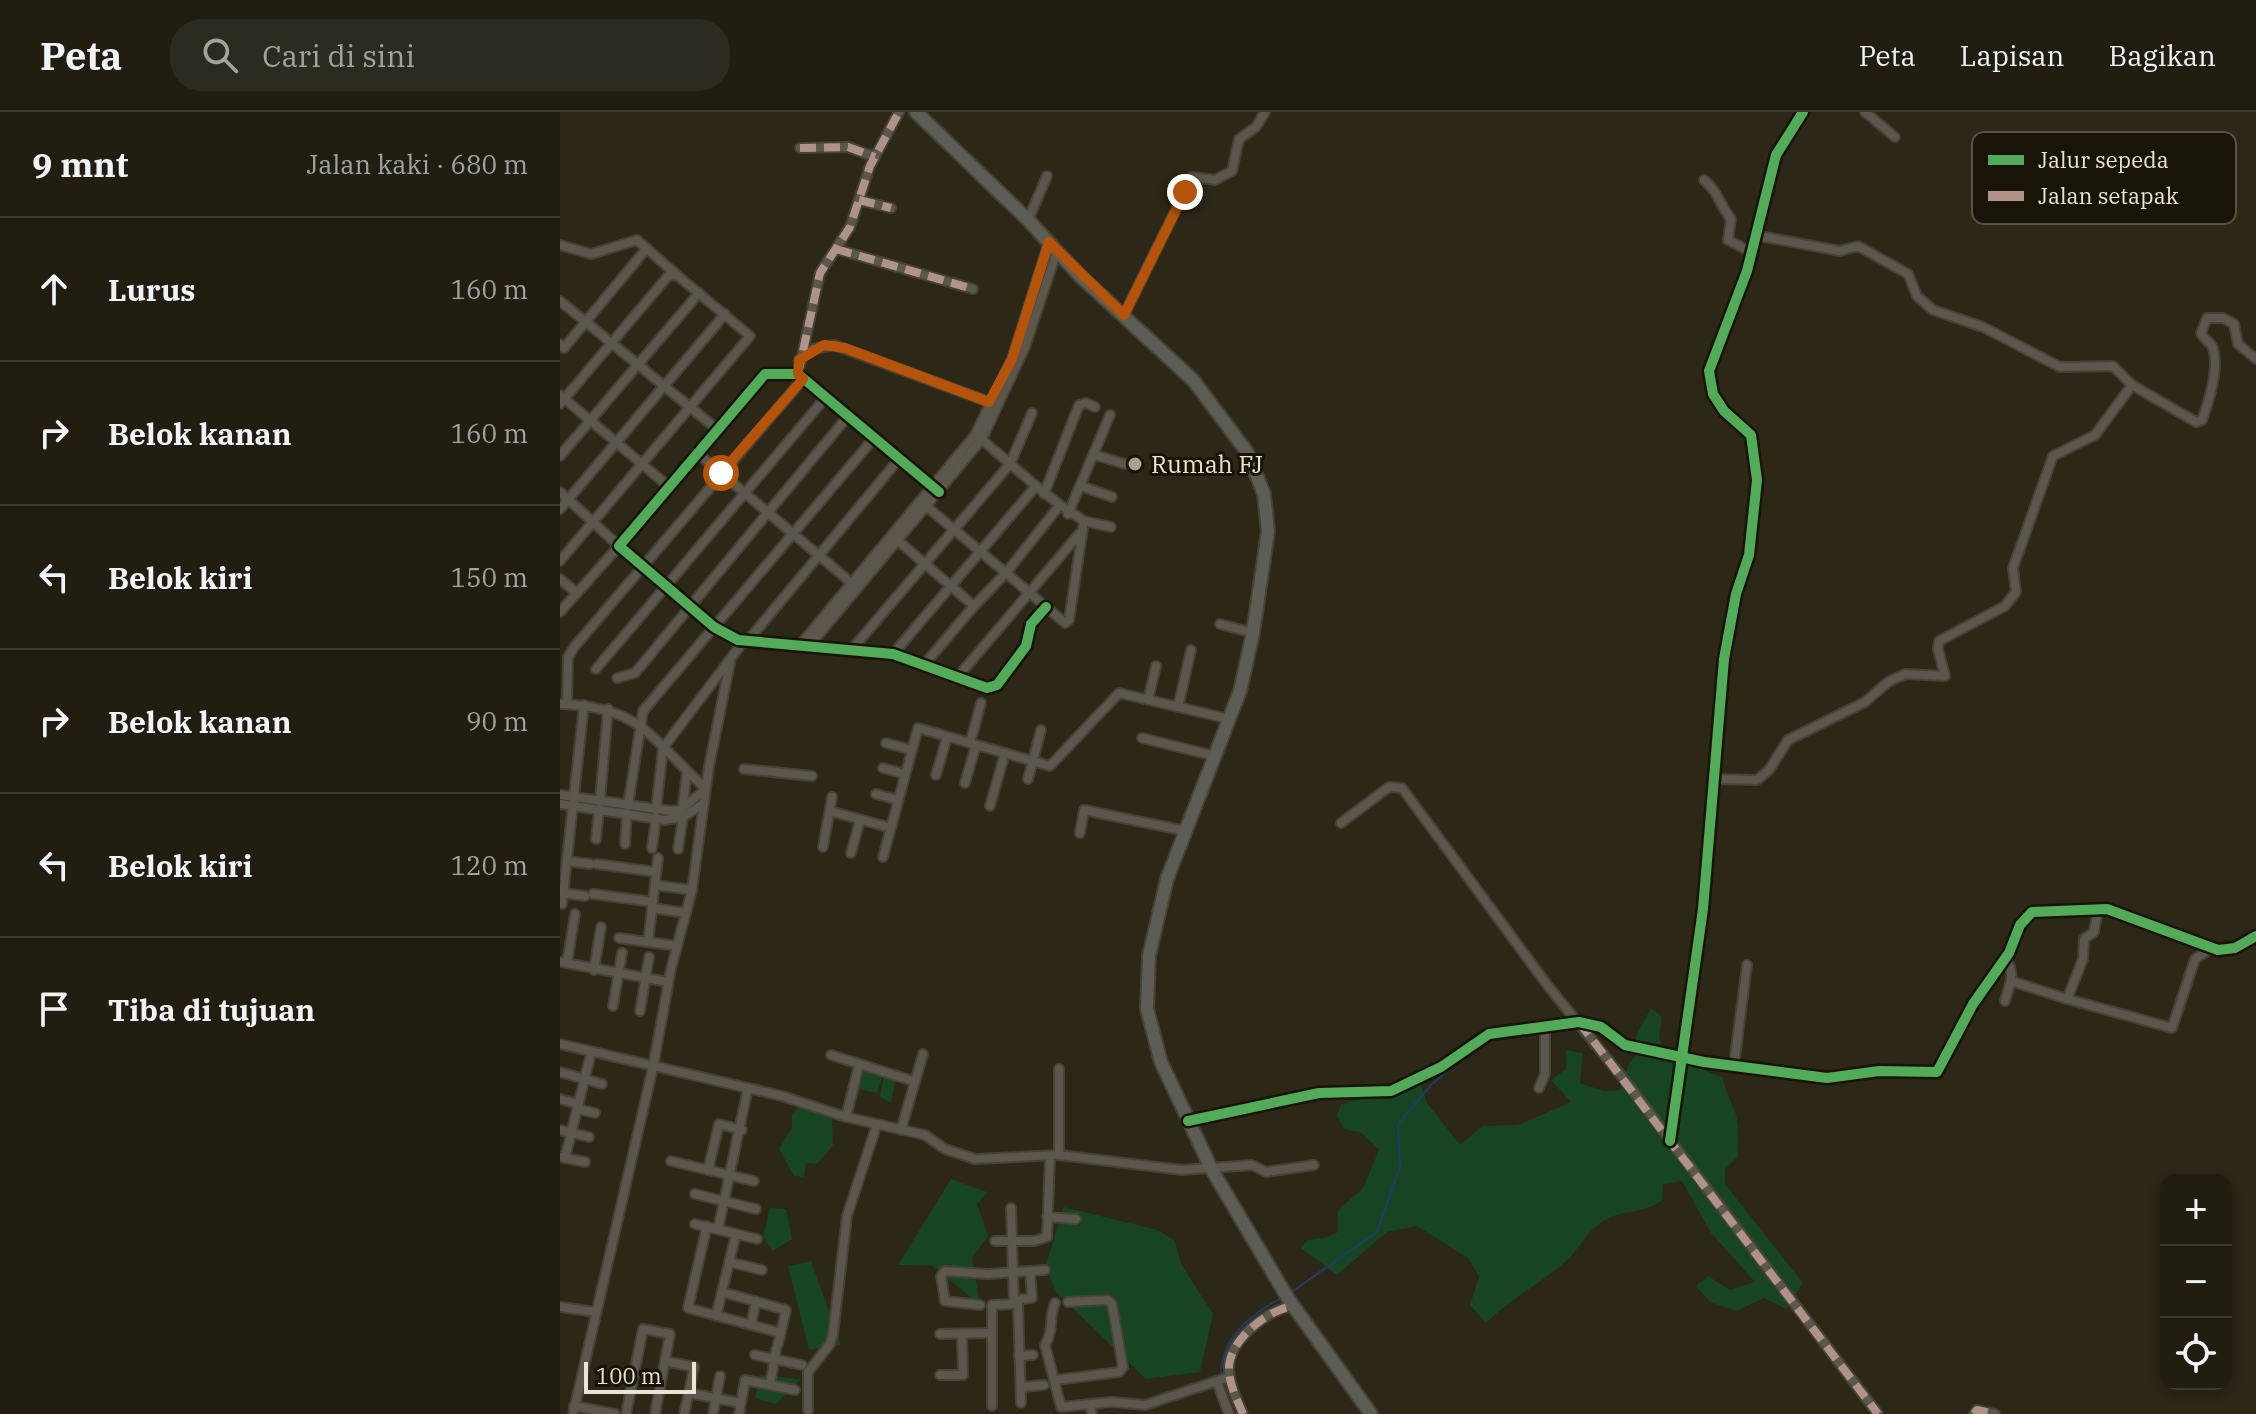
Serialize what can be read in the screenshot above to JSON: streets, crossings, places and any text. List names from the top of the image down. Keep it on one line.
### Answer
{"places":["Rumah FJ"],"legend":["Jalur sepeda","Jalan setapak"],"scale_bar":"100 m","page":{"header":"Peta","search":"Cari di sini","nav":["Peta","Lapisan","Bagikan"],"heading":["9 mnt","Jalan kaki · 680 m"],"list":[["Lurus","160 m"],["Belok kanan","160 m"],["Belok kiri","150 m"],["Belok kanan","90 m"],["Belok kiri","120 m"],"Tiba di tujuan"],"map_buttons":["+","−"],"scale":"100 m"}}
